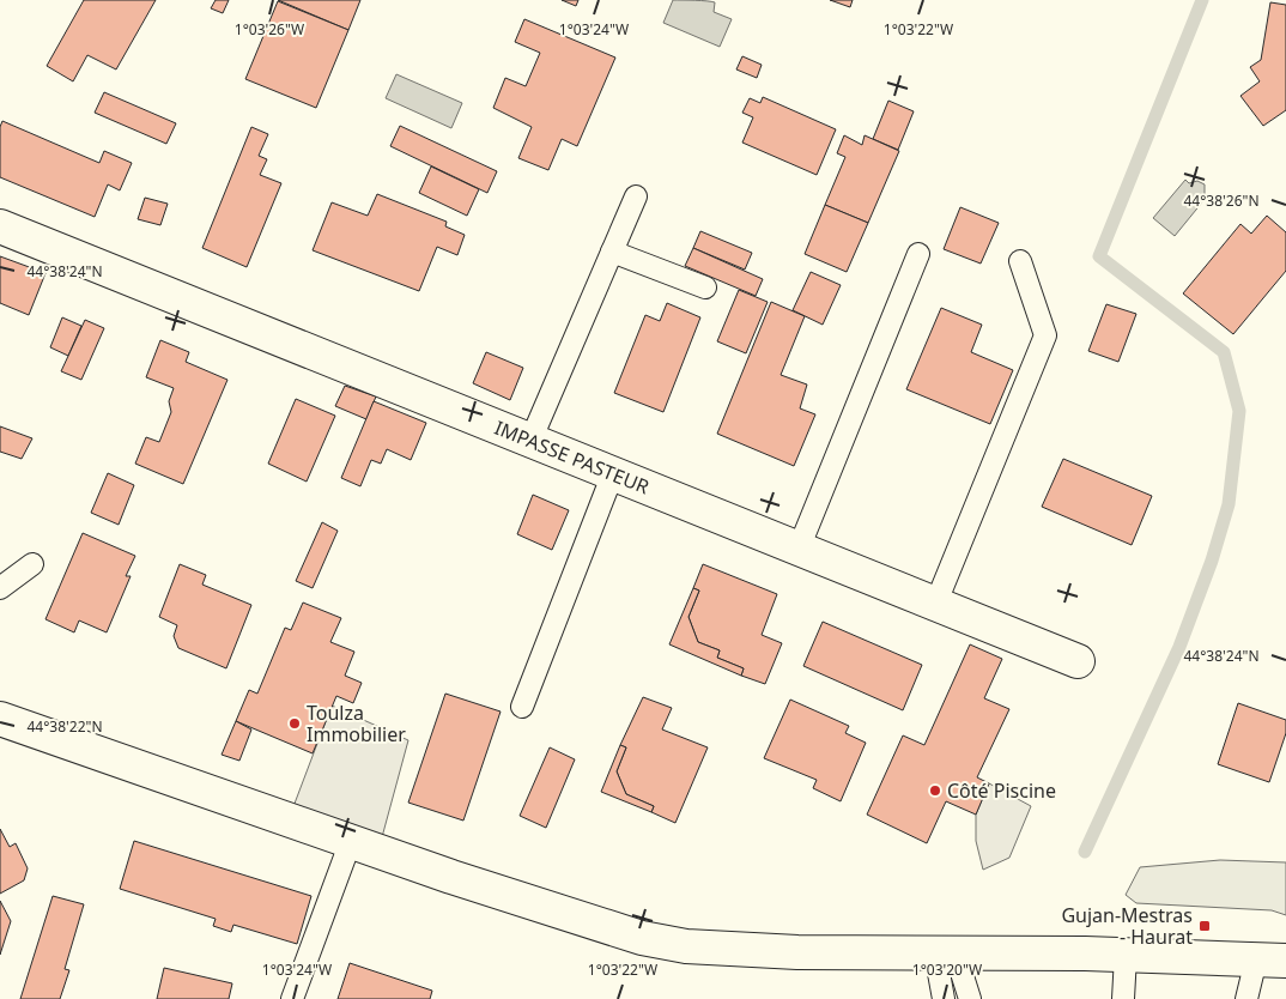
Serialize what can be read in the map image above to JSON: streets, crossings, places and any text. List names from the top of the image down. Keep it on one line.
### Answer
{"streets":{"main road":["IMPASSE PASTEUR"]},"places":{"other":["Toulza Immobilier","Côté Piscine"],"transit":["Gujan-Mestras - Haurat"]},"coordinates":["1°03'26\"W","1°03'24\"W","1°03'22\"W","44°38'26\"N","44°38'24\"N","44°38'22\"N","1°03'20\"W"]}
